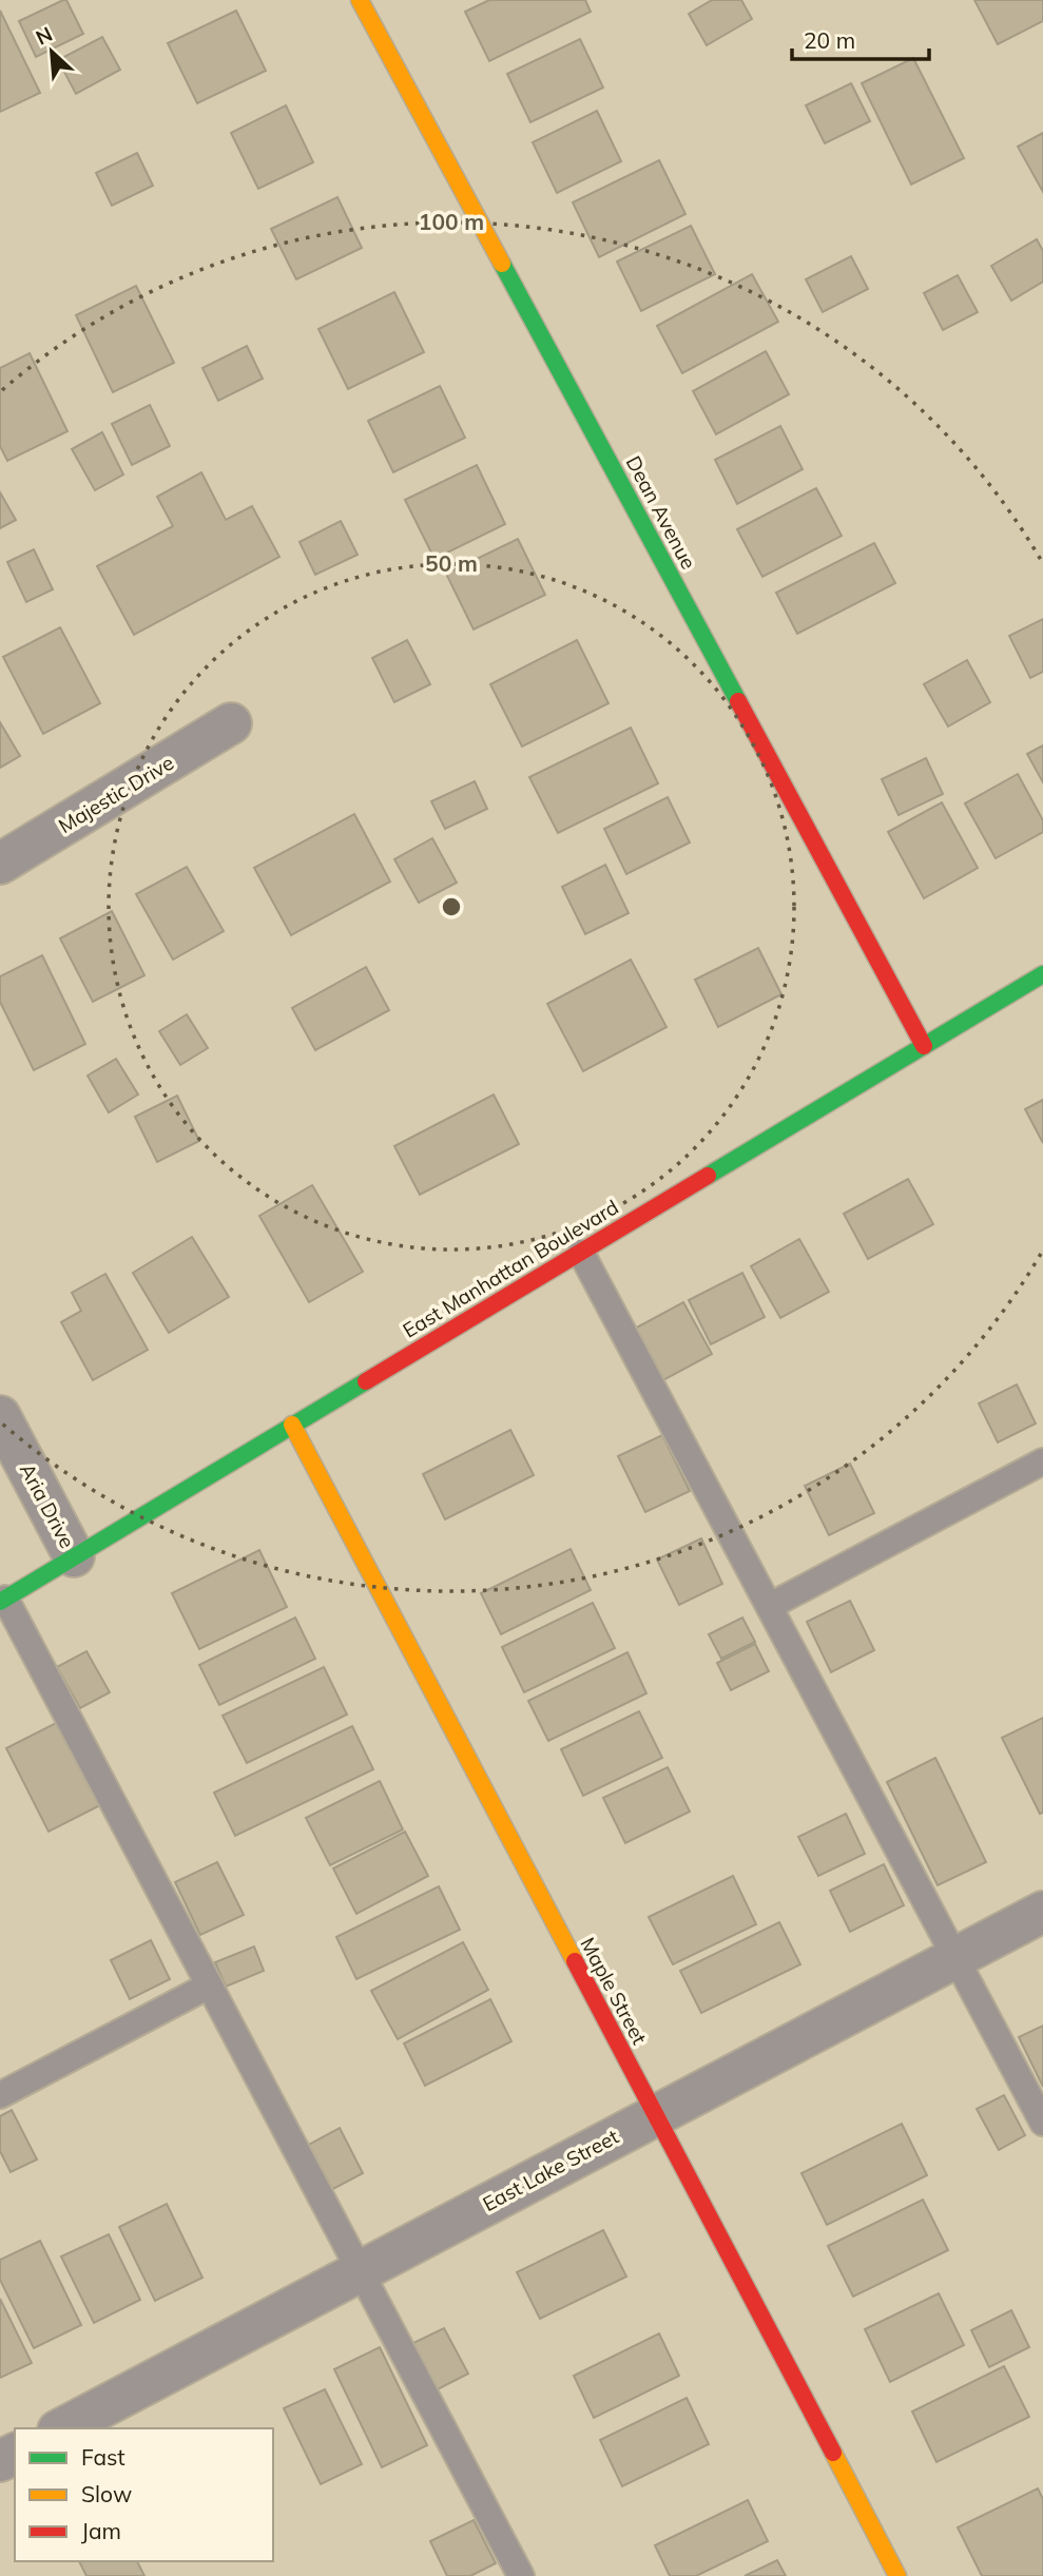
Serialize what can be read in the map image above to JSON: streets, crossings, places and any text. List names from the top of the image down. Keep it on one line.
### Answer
{"streets":{"street":["Dean Avenue","Majestic Drive","East Manhattan Boulevard","Aria Drive","Maple Street","East Lake Street"]},"crossings":[["Dean Avenue","East Manhattan Boulevard"],["East Manhattan Boulevard","Aria Drive"],["East Manhattan Boulevard","Maple Street"],["Maple Street","East Lake Street"]],"legend":["Fast","Slow","Jam"],"scale_bar":"20 m","north":"top left","rings":["100 m","50 m"]}
